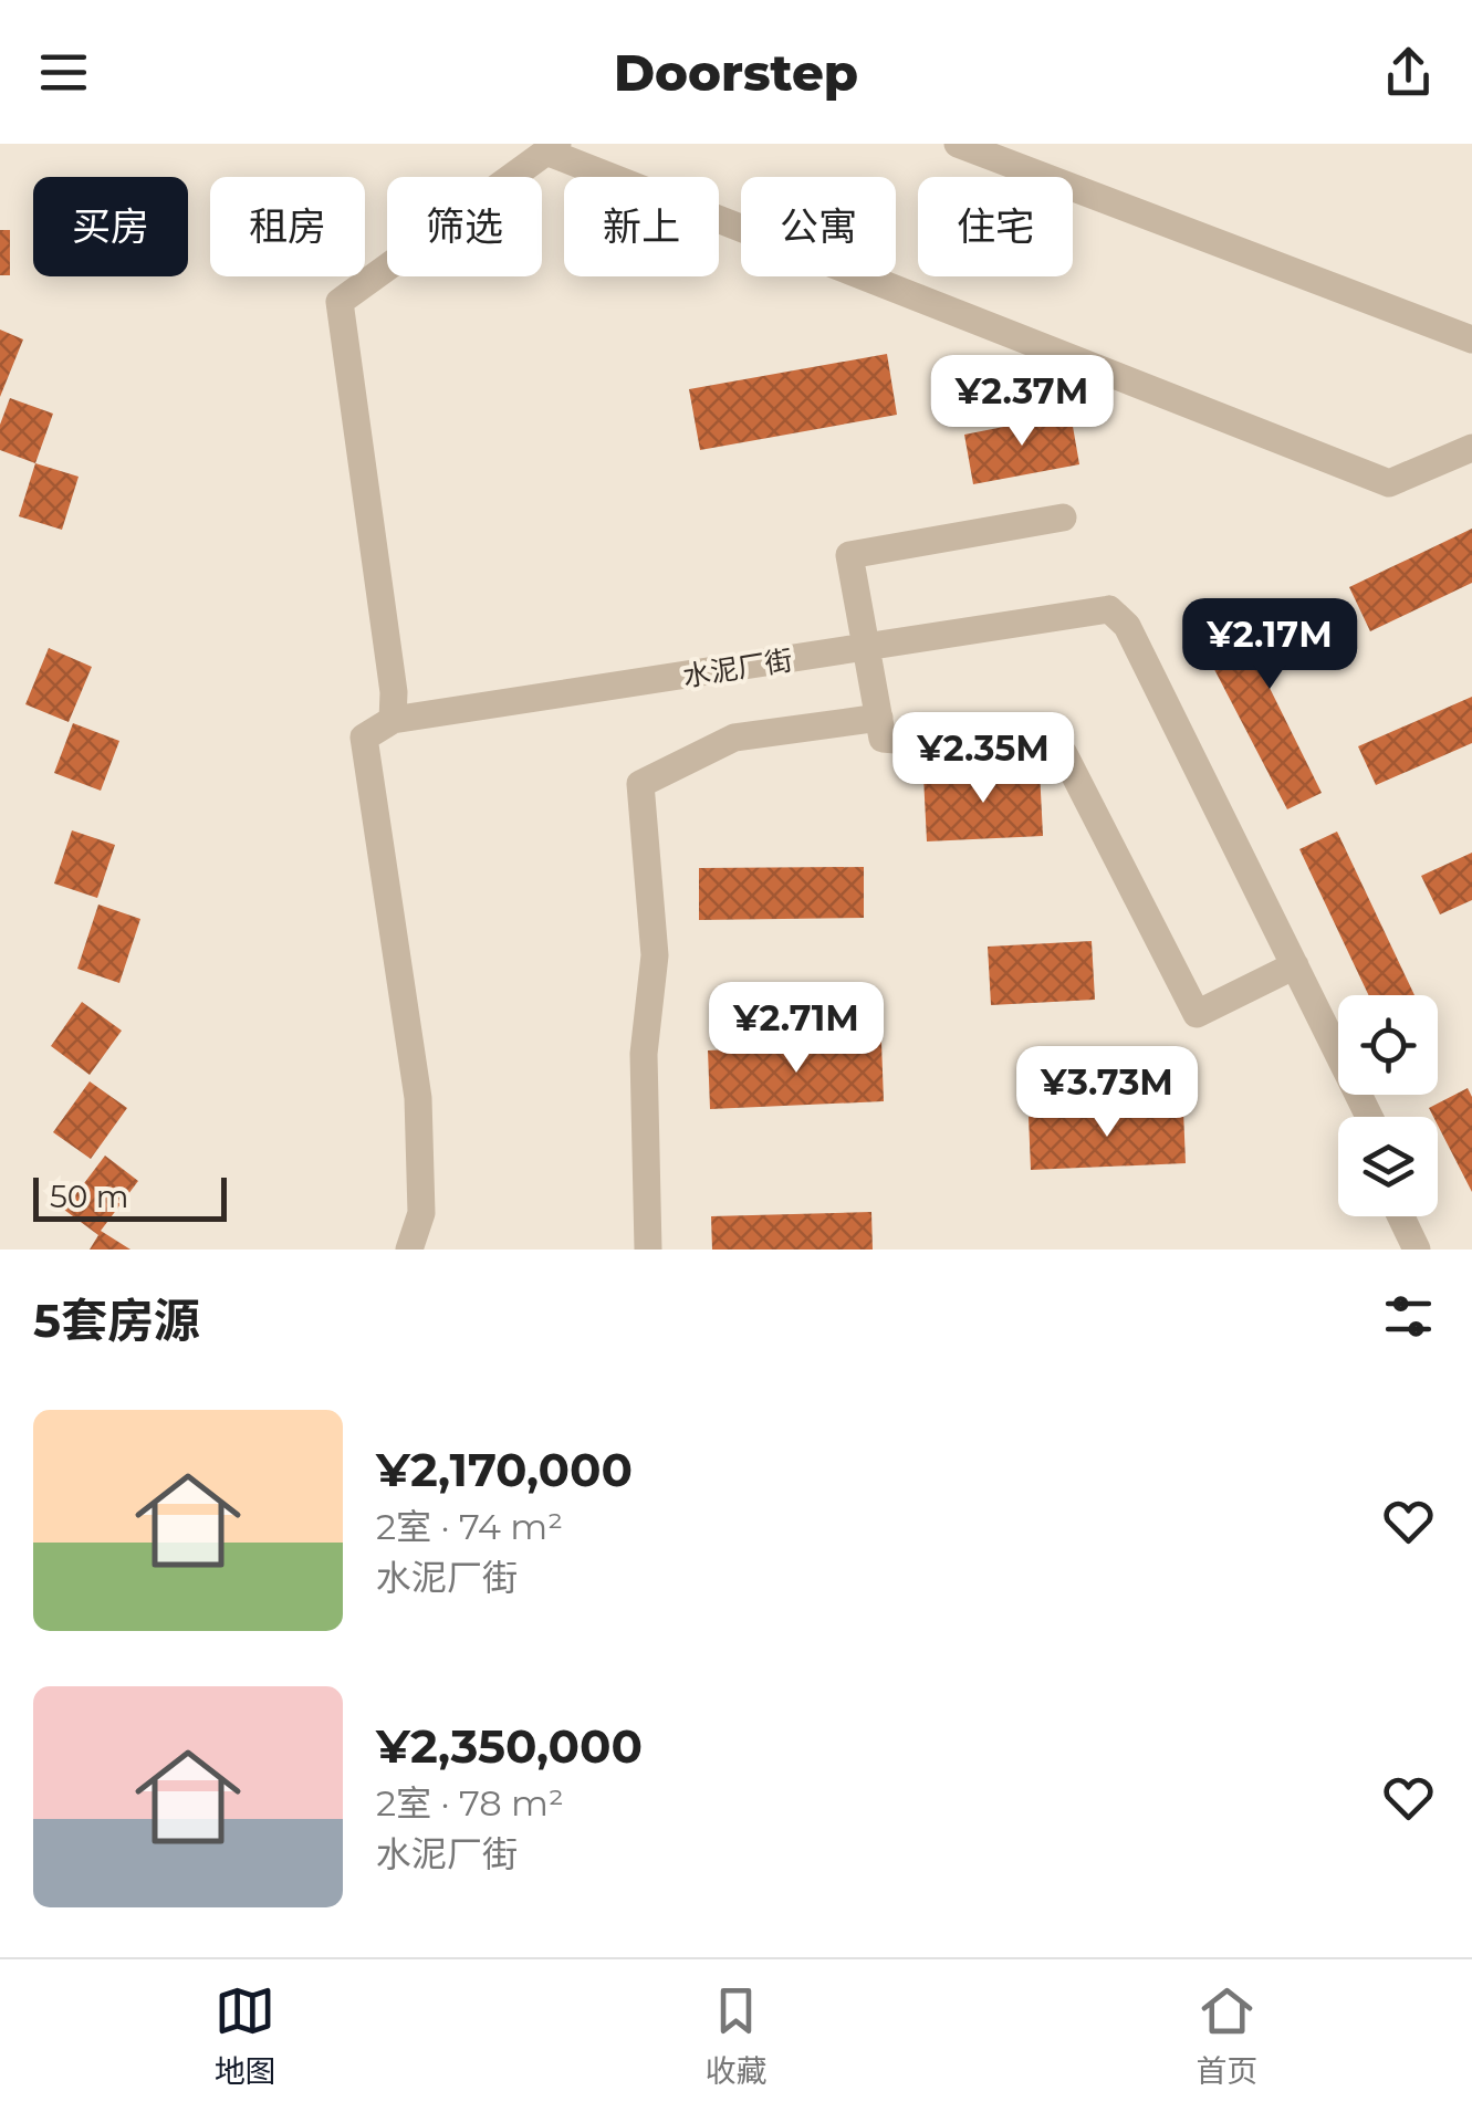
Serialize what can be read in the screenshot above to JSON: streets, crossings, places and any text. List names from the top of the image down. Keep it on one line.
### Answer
{"streets":{"street":["水泥厂街"]},"scale_bar":"50 m","page":{"header":"Doorstep","chip":["买房","租房","筛选","新上","公寓","住宅"],"price":["¥2.37M","¥2.17M","¥2.35M","¥2.71M","¥3.73M"],"scale":"50 m","heading":"5套房源","list":[{"name":"¥2,170,000","note":"2室 · 74 m² · 水泥厂街"},{"name":"¥2,350,000","note":"2室 · 78 m² · 水泥厂街"}],"tabs":["地图","收藏","首页"]}}
